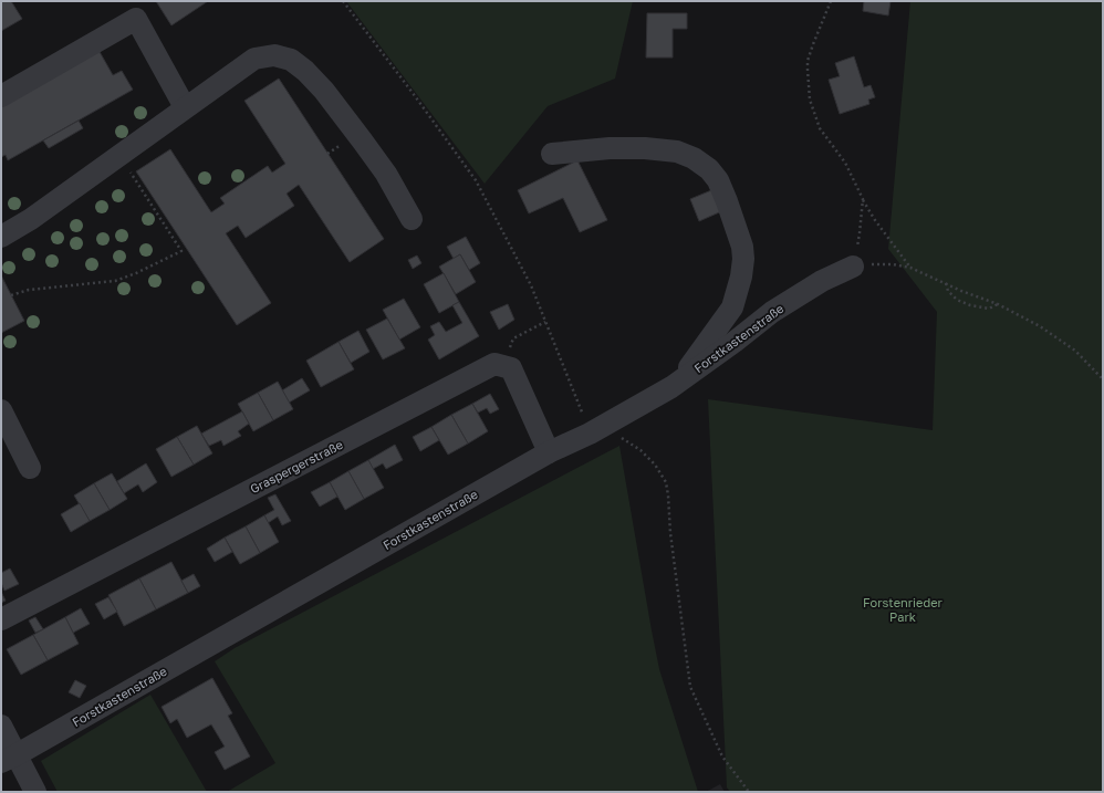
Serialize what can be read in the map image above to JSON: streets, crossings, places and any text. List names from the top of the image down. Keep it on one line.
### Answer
{"streets":{"street":["Forstkastenstraße","Graspergerstraße"]},"crossings":[["Forstkastenstraße","Graspergerstraße"]],"parks":["Forstenrieder Park"]}
